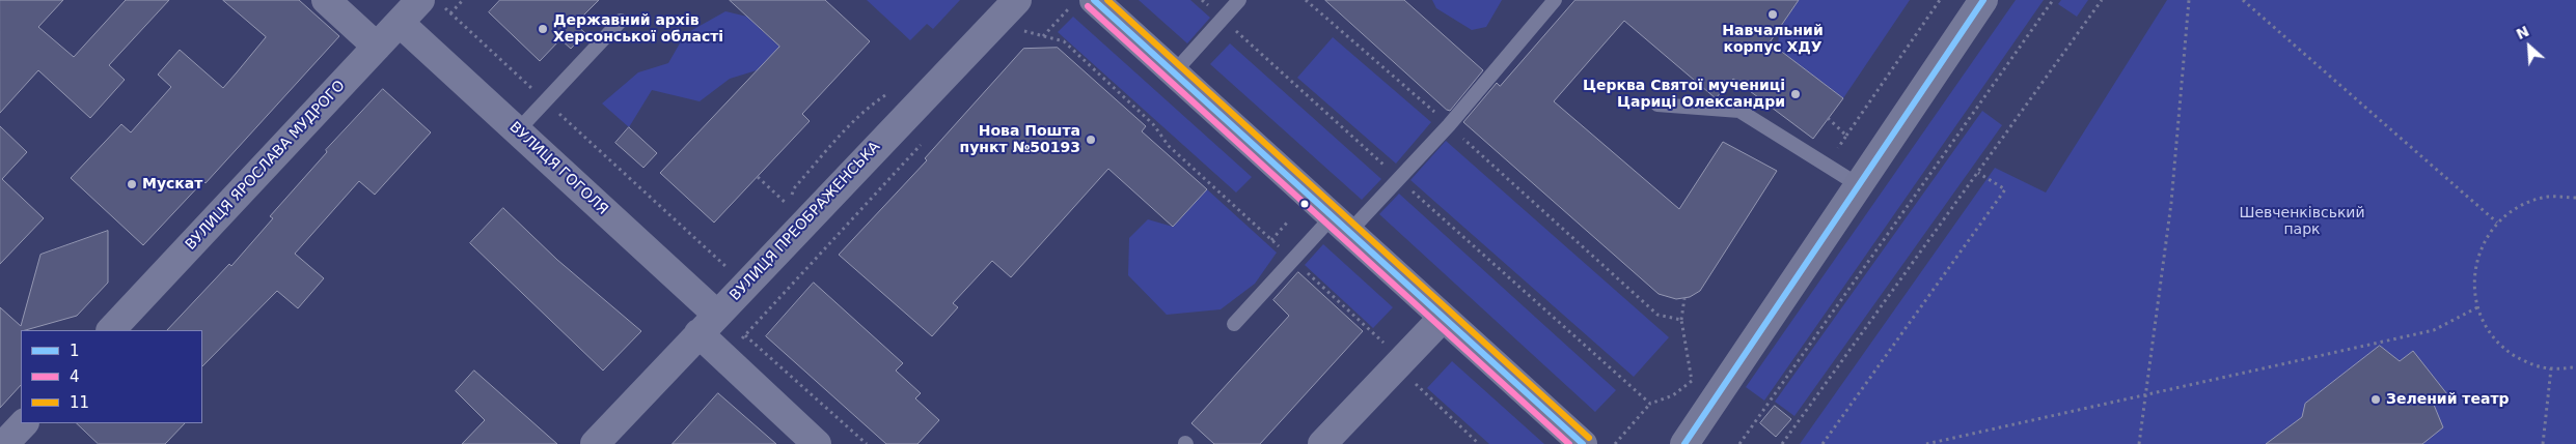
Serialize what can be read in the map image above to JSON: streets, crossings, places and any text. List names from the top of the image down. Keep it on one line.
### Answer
{"streets":{"street":["ВУЛИЦЯ ЯРОСЛАВА МУДРОГО","ВУЛИЦЯ ГОГОЛЯ","ВУЛИЦЯ ПРЕОБРАЖЕНСЬКА"]},"crossings":[["ВУЛИЦЯ ЯРОСЛАВА МУДРОГО","ВУЛИЦЯ ГОГОЛЯ"],["ВУЛИЦЯ ГОГОЛЯ","ВУЛИЦЯ ПРЕОБРАЖЕНСЬКА"]],"parks":["Шевченківський парк"],"places":["Навчальний корпус ХДУ","Державний архів Херсонської області","Церква Святої мучениці Цариці Олександри","Нова Пошта пункт №50193","Мускат","Зелений театр"],"lines":["transit line 1","transit line 11","transit line 4"],"legend":["1","4","11"],"north":"top left"}
